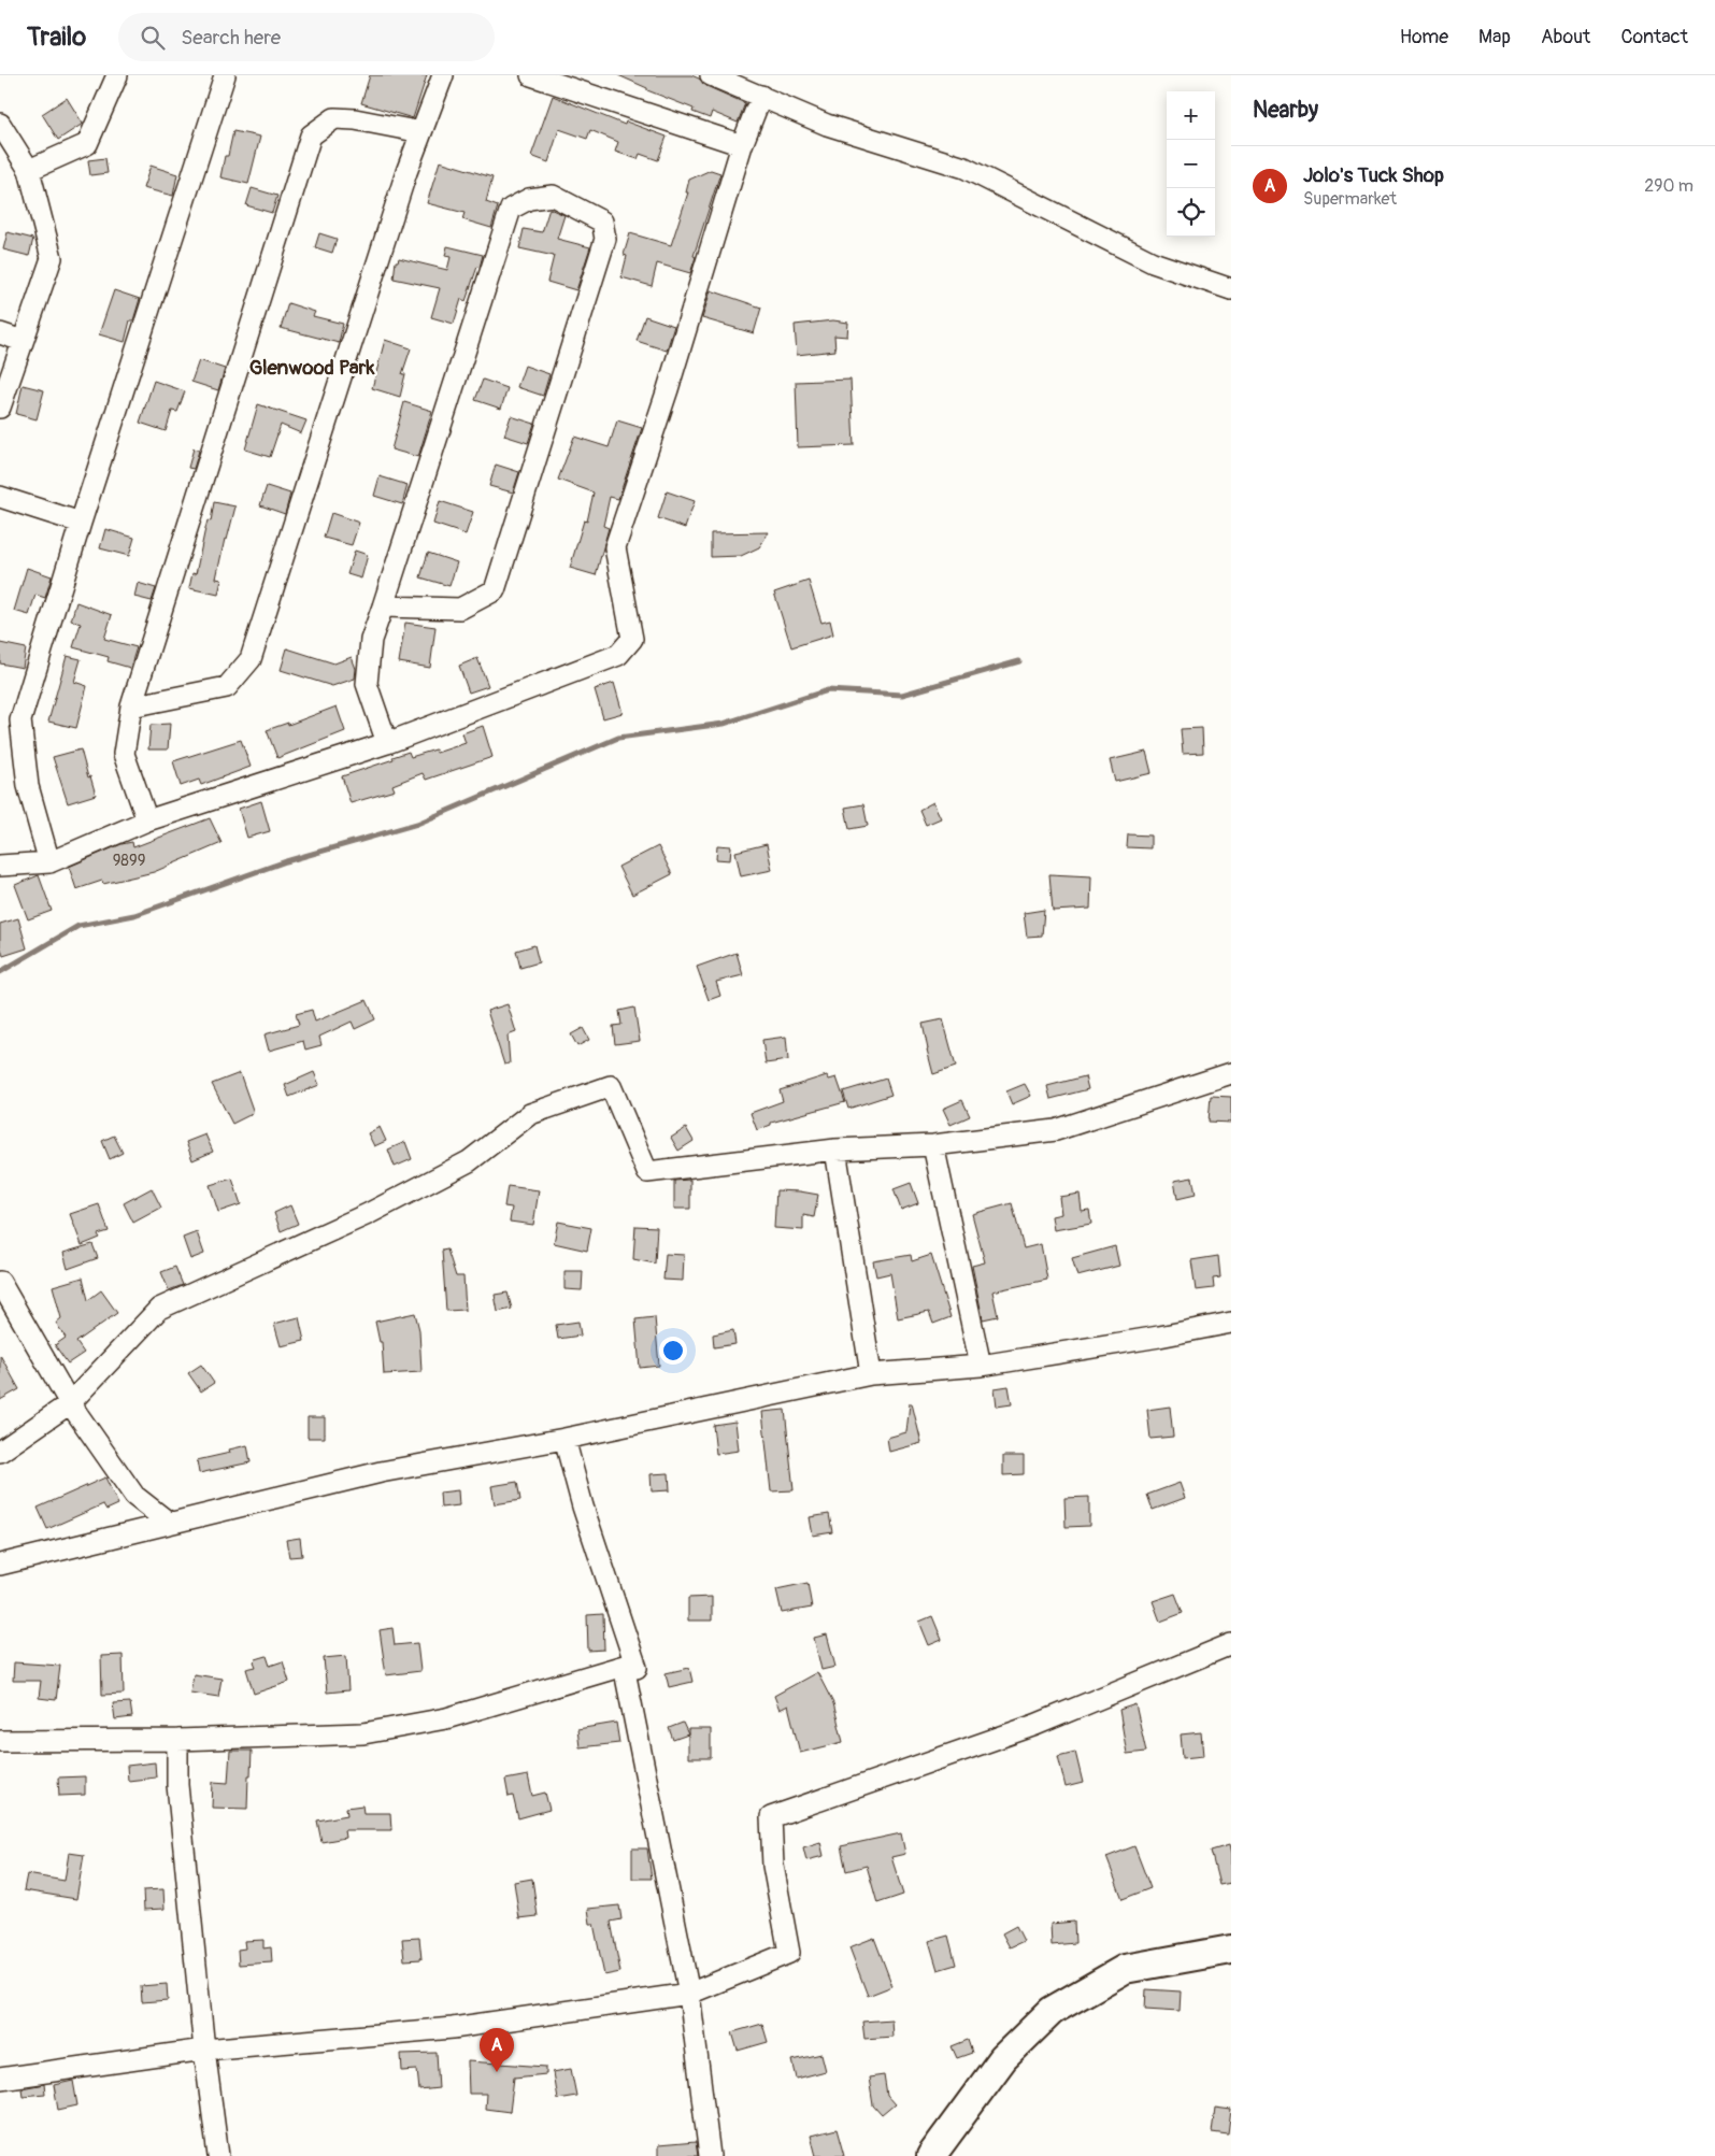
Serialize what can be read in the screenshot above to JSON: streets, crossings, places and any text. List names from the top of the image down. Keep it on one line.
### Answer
{"districts":["Glenwood Park"],"house_numbers":["9899"],"page":{"header":"Trailo","search":"Search here","nav":["Home","Map","About","Contact"],"heading":"Nearby","map_buttons":["+","−"],"list":[{"mark":"A","name":"Jolo's Tuck Shop","note":"Supermarket","value":"290 m"}],"pins":"A"}}
